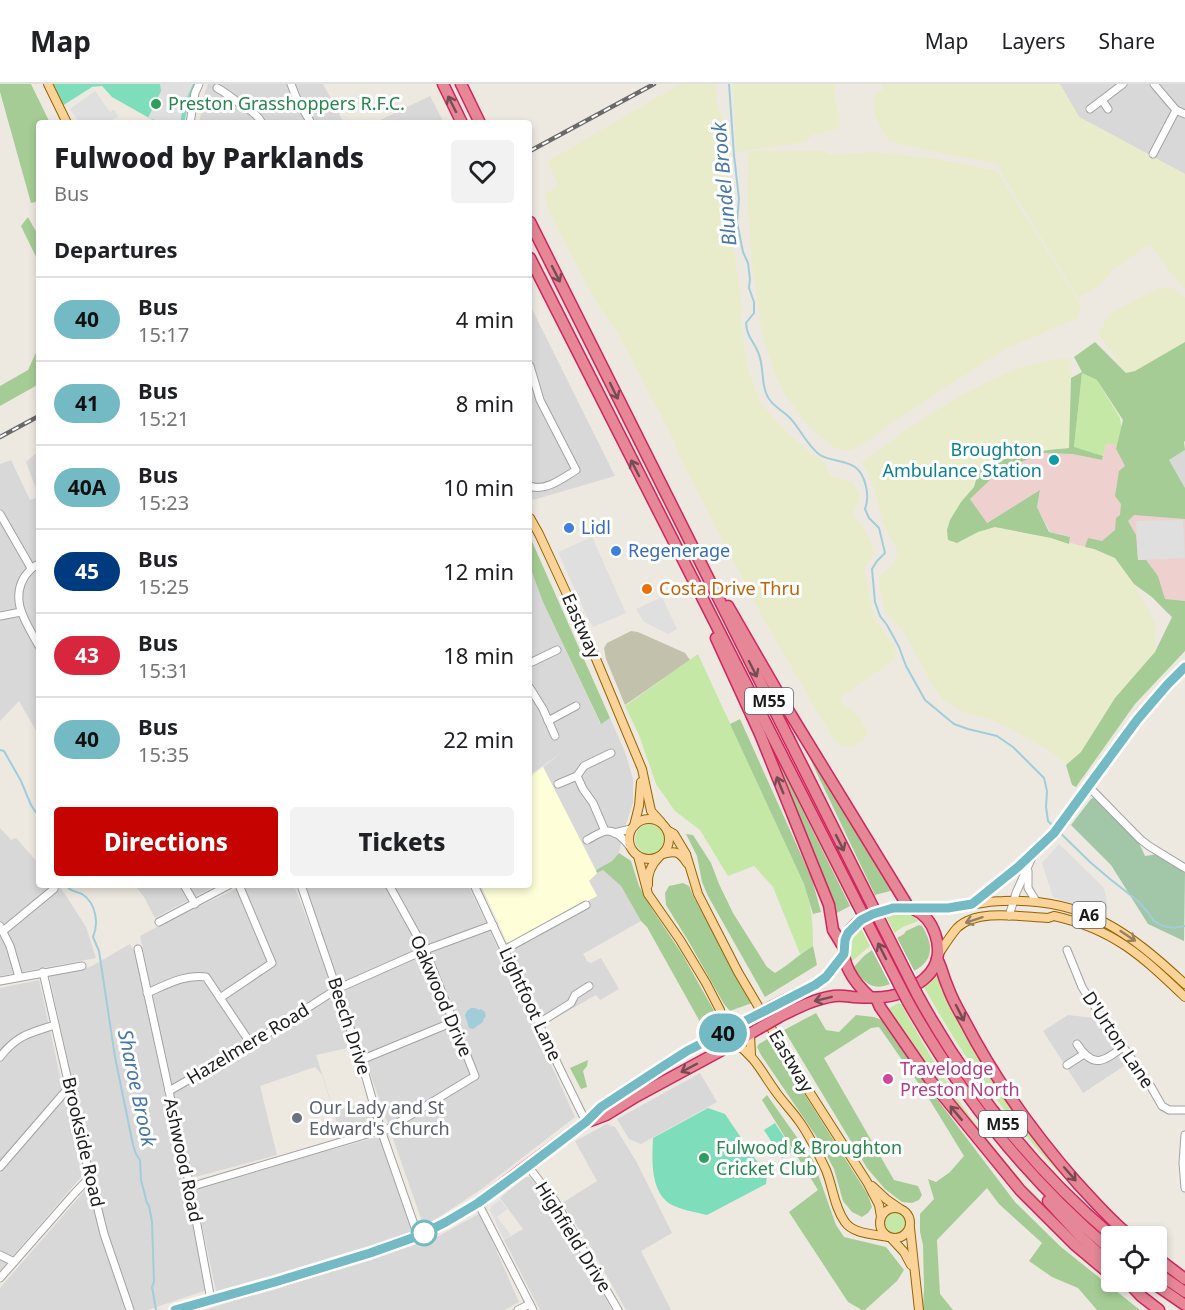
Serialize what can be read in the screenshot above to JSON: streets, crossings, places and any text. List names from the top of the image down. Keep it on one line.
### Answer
{"streets":{"highway":["M55","A6"],"main road":["Eastway"],"street":["Oakwood Drive","Lightfoot Lane","Beech Drive","D'Urton Lane","Hazelmere Road","Brookside Road","Ashwood Road","Highfield Drive"]},"crossings":[["M55","A6"],["A6","Lightfoot Lane"],["A6","Beech Drive"],["A6","Ashwood Road"],["A6","Highfield Drive"],["Oakwood Drive","Beech Drive"],["Oakwood Drive","Hazelmere Road"],["Lightfoot Lane","Hazelmere Road"],["Beech Drive","Hazelmere Road"],["Hazelmere Road","Ashwood Road"]],"water":["Blundel Brook","Sharoe Brook"],"places":["Preston Grasshoppers R.F.C.","Broughton Ambulance Station","Lidl","Regenerage","Costa Drive Thru","Travelodge Preston North","Our Lady and St Edward's Church","Fulwood & Broughton Cricket Club"],"lines":["bus line 40"],"page":{"header":"Map","nav":["Map","Layers","Share"],"on_map":"40","heading":[["Fulwood by Parklands","Bus"],"Departures"],"list":[{"mark":"40","name":"Bus","note":"15:17","value":"4 min"},{"mark":"41","name":"Bus","note":"15:21","value":"8 min"},{"mark":"40A","name":"Bus","note":"15:23","value":"10 min"},{"mark":"45","name":"Bus","note":"15:25","value":"12 min"},{"mark":"43","name":"Bus","note":"15:31","value":"18 min"},{"mark":"40","name":"Bus","note":"15:35","value":"22 min"}],"buttons":["Directions","Tickets"]}}
